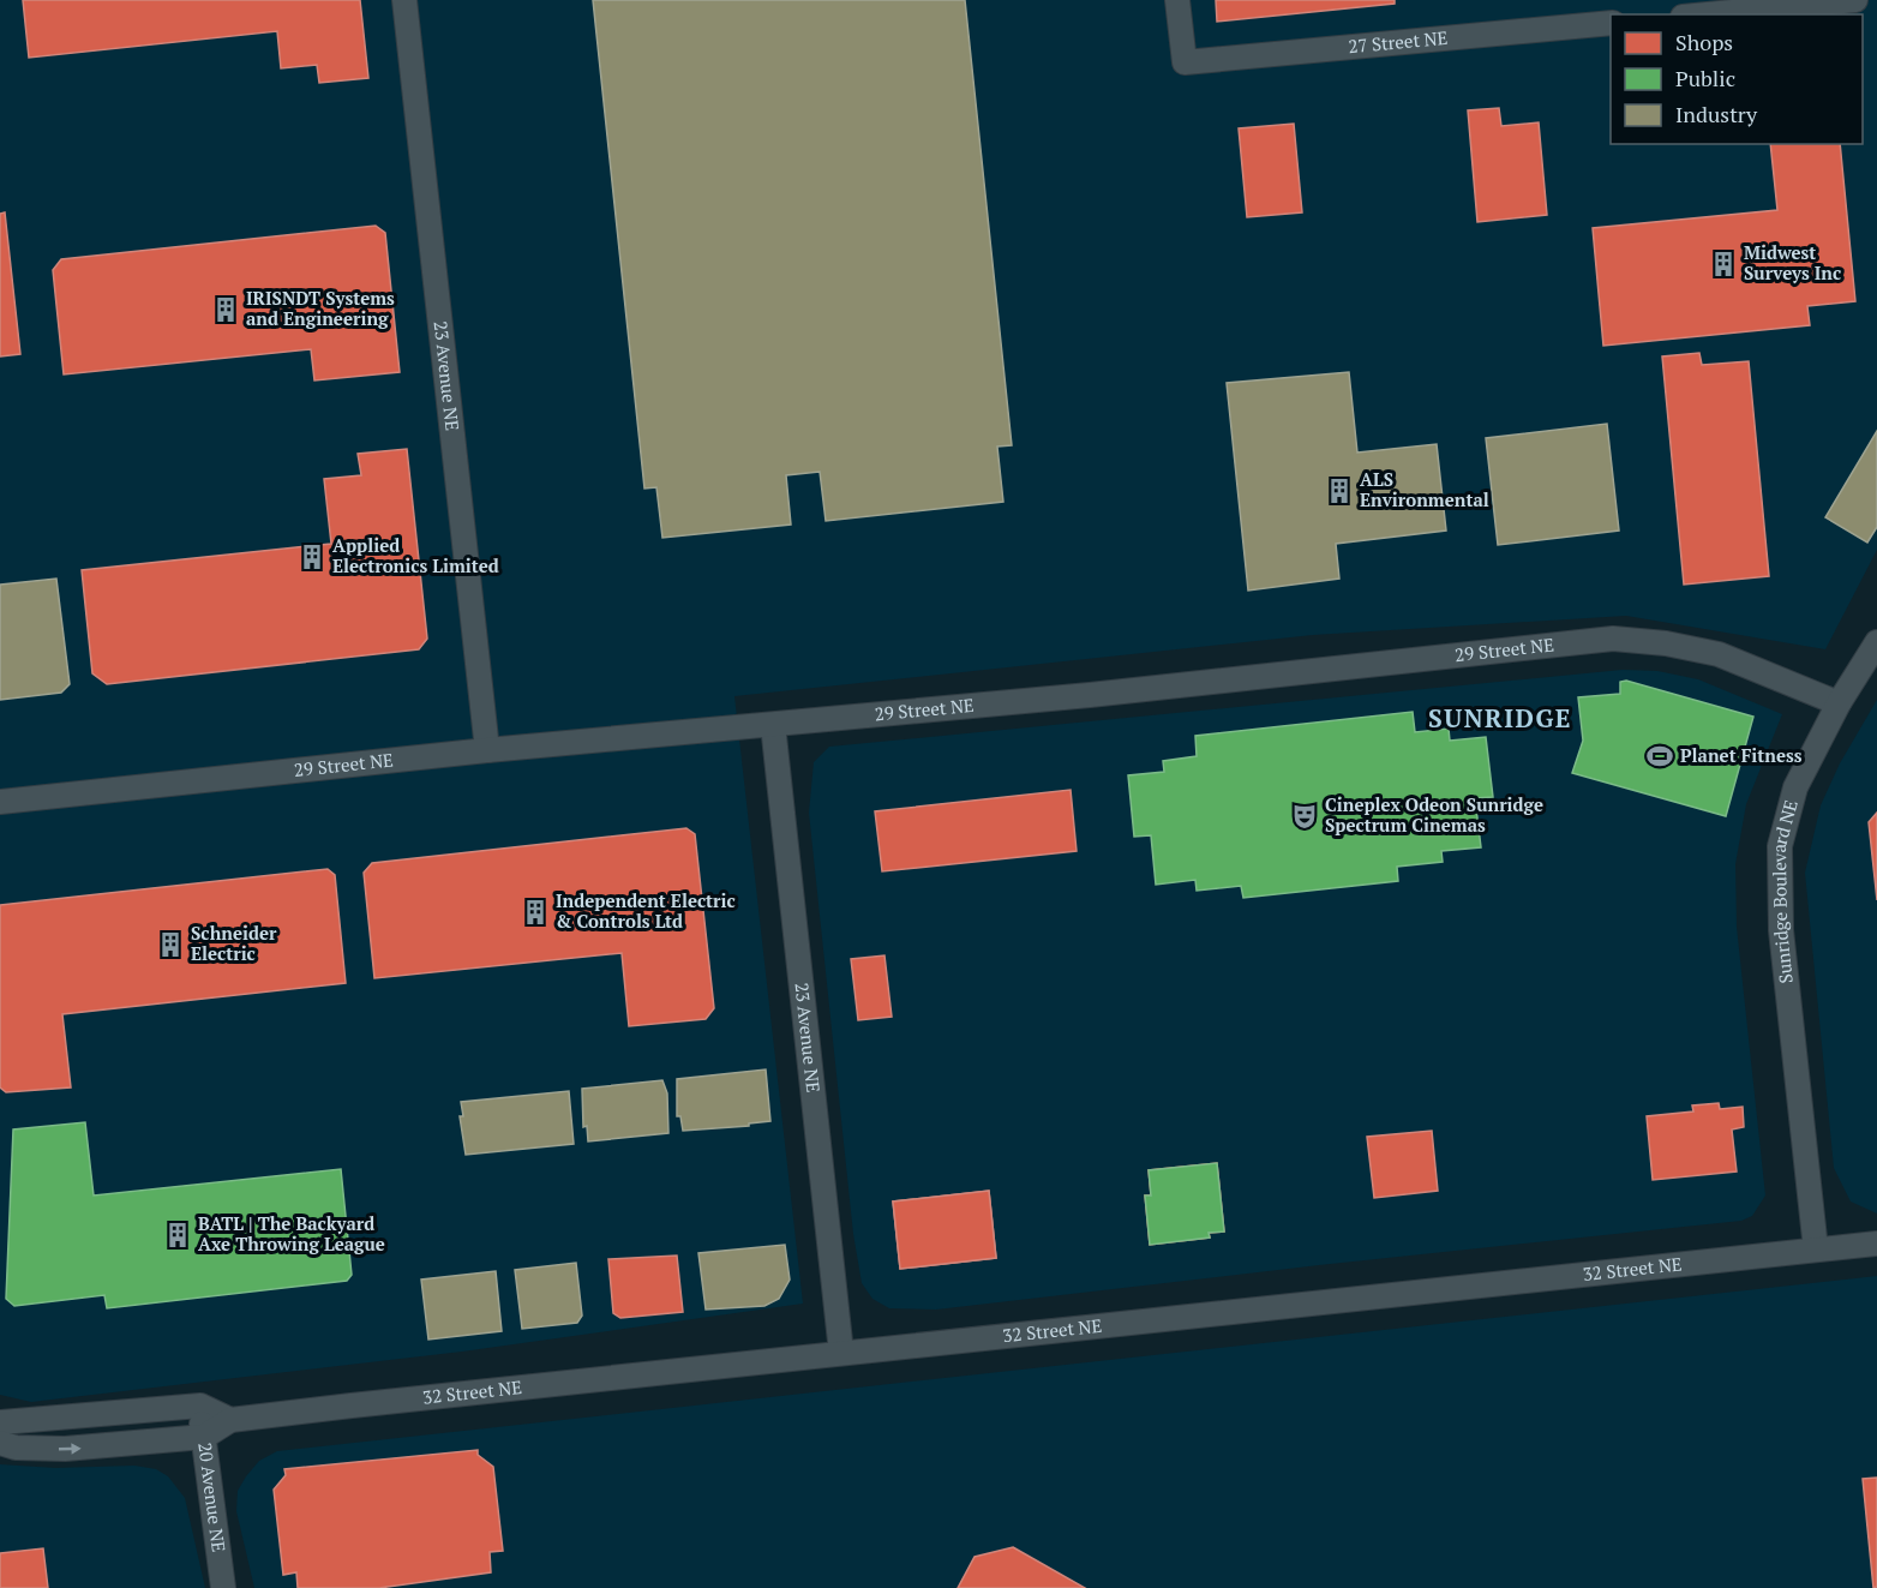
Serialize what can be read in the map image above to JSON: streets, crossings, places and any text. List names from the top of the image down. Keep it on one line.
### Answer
{"streets":{"street":["27 Street NE","23 Avenue NE","29 Street NE","Sunridge Boulevard NE","32 Street NE","20 Avenue NE"]},"crossings":[["23 Avenue NE","29 Street NE"],["23 Avenue NE","32 Street NE"],["29 Street NE","Sunridge Boulevard NE"],["Sunridge Boulevard NE","32 Street NE"],["32 Street NE","20 Avenue NE"]],"districts":["SUNRIDGE"],"places":{"building":["Midwest Surveys Inc","IRISNDT Systems and Engineering","ALS Environmental","Applied Electronics Limited","Independent Electric & Controls Ltd","Schneider Electric","BATL | The Backyard Axe Throwing League"],"sports":["Planet Fitness"],"theatre":["Cineplex Odeon Sunridge Spectrum Cinemas"]},"legend":["Shops","Public","Industry"]}
